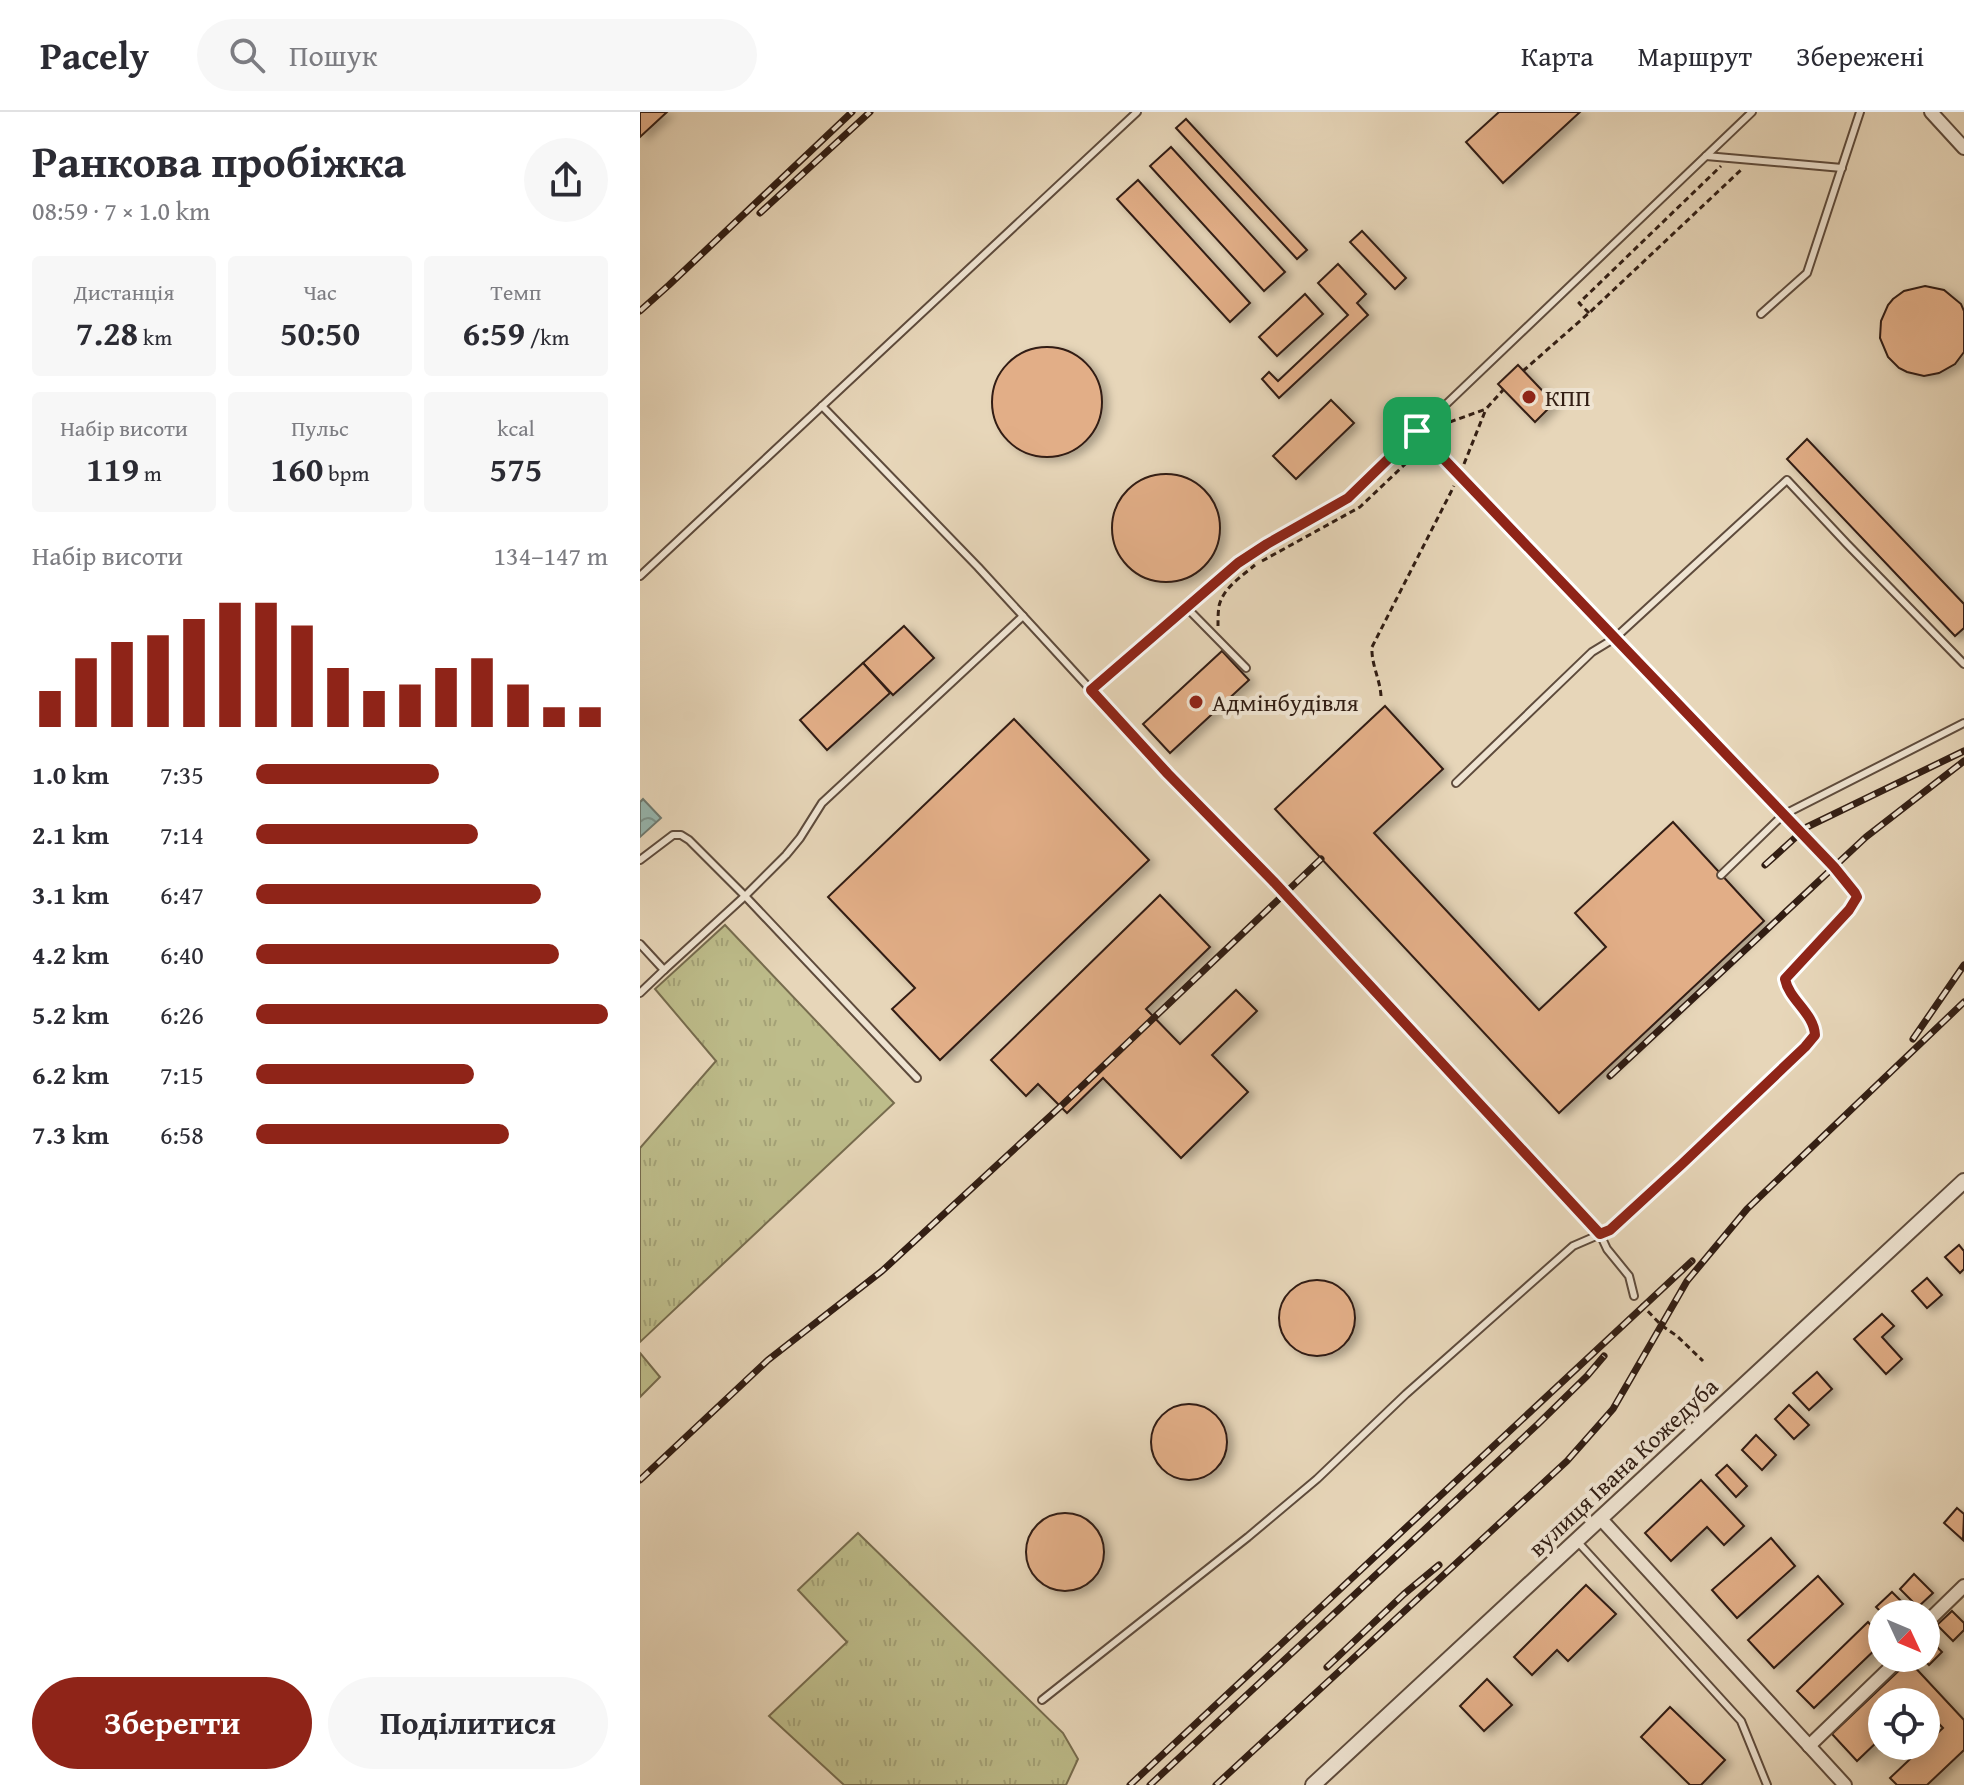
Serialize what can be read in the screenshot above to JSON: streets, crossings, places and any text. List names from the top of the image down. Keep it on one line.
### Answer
{"streets":{"street":["вулиця Івана Кожедуба"]},"places":["КПП","Адмінбудівля"],"north":"bottom right","page":{"header":"Pacely","search":"Пошук","nav":["Карта","Маршрут","Збережені"],"heading":["Ранкова пробіжка","08:59 · 7 × 1.0 km"],"stats":[["Дистанція","7.28 km"],["Час","50:50"],["Темп","6:59 /km"],["Набір висоти","119 m"],["Пульс","160 bpm"],["kcal","575"]],"chart":["Набір висоти","134–147 m"],"list":[{"name":"1.0 km","note":"7:35"},{"name":"2.1 km","note":"7:14"},{"name":"3.1 km","note":"6:47"},{"name":"4.2 km","note":"6:40"},{"name":"5.2 km","note":"6:26"},{"name":"6.2 km","note":"7:15"},{"name":"7.3 km","note":"6:58"}],"buttons":["Зберегти","Поділитися"]}}
